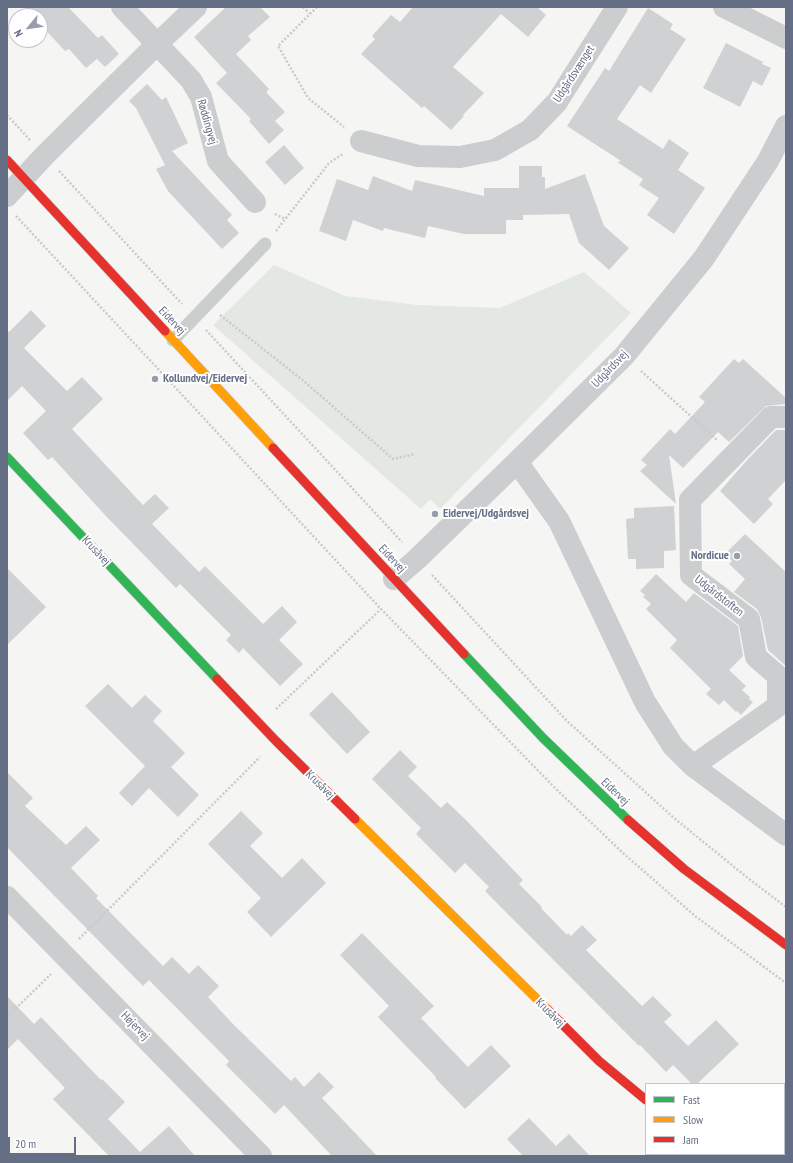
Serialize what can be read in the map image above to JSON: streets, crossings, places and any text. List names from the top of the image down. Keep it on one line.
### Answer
{"streets":{"street":["Udgårdsvænget","Røddingvej","Eidervej","Udgårdsvej","Krusåvej","Udgårdstoften","Højervej"]},"crossings":[["Eidervej","Udgårdsvej"]],"places":["Kollundvej/Eidervej","Eidervej/Udgårdsvej","Nordicue"],"legend":["Fast","Slow","Jam"],"scale_bar":"20 m","north":"bottom left"}
